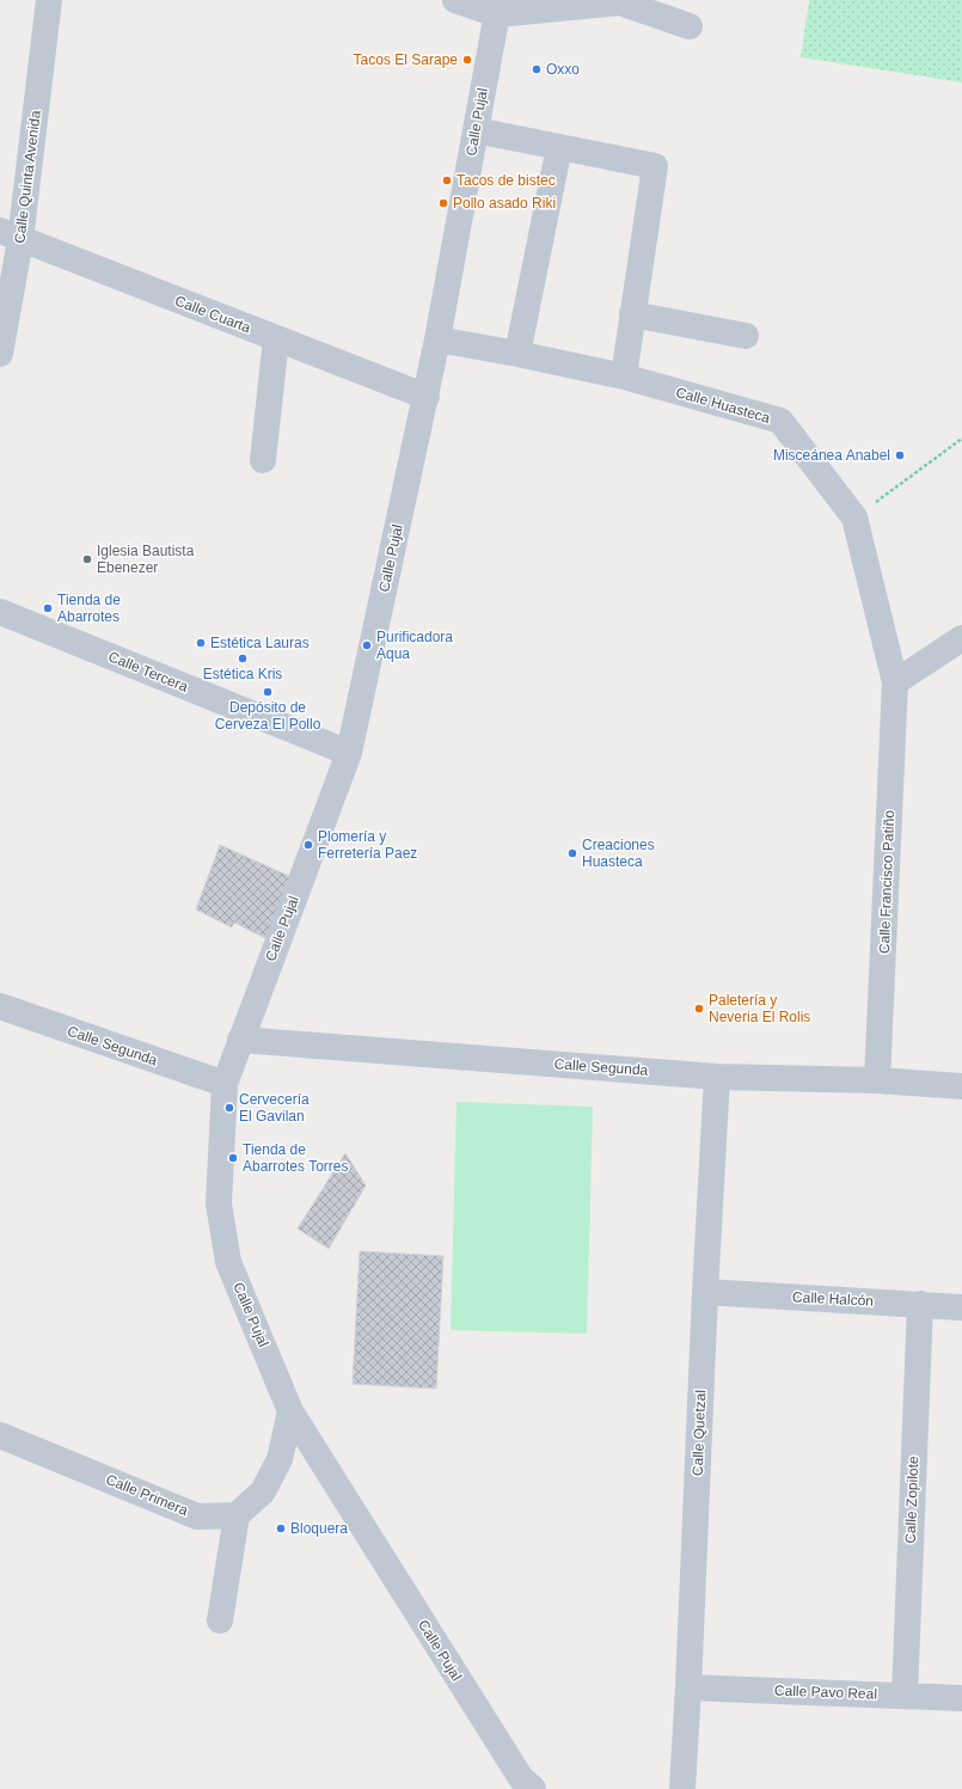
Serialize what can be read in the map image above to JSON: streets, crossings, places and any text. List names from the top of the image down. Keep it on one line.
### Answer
{"streets":{"street":["Calle Pujal","Calle Quinta Avenida","Calle Cuarta","Calle Huasteca","Calle Tercera","Calle Francisco Patiño","Calle Segunda","Calle Halcón","Calle Quetzal","Calle Primera","Calle Zopilote","Calle Pavo Real"]},"crossings":[["Calle Pujal","Calle Cuarta"],["Calle Pujal","Calle Huasteca"],["Calle Pujal","Calle Tercera"],["Calle Pujal","Calle Segunda"],["Calle Quinta Avenida","Calle Cuarta"],["Calle Huasteca","Calle Francisco Patiño"],["Calle Francisco Patiño","Calle Segunda"],["Calle Segunda","Calle Quetzal"],["Calle Halcón","Calle Quetzal"],["Calle Halcón","Calle Zopilote"],["Calle Quetzal","Calle Pavo Real"],["Calle Zopilote","Calle Pavo Real"]],"places":["Tacos El Sarape","Oxxo","Tacos de bistec","Pollo asado Riki","Misceánea Anabel","Iglesia Bautista Ebenezer","Tienda de Abarrotes","Estética Lauras","Purificadora Aqua","Estética Kris","Depósito de Cerveza El Pollo","Plomería y Ferretería Paez","Creaciones Huasteca","Paletería y Neveria El Rolis","Cervecería El Gavilan","Tienda de Abarrotes Torres","Bloquera"]}
